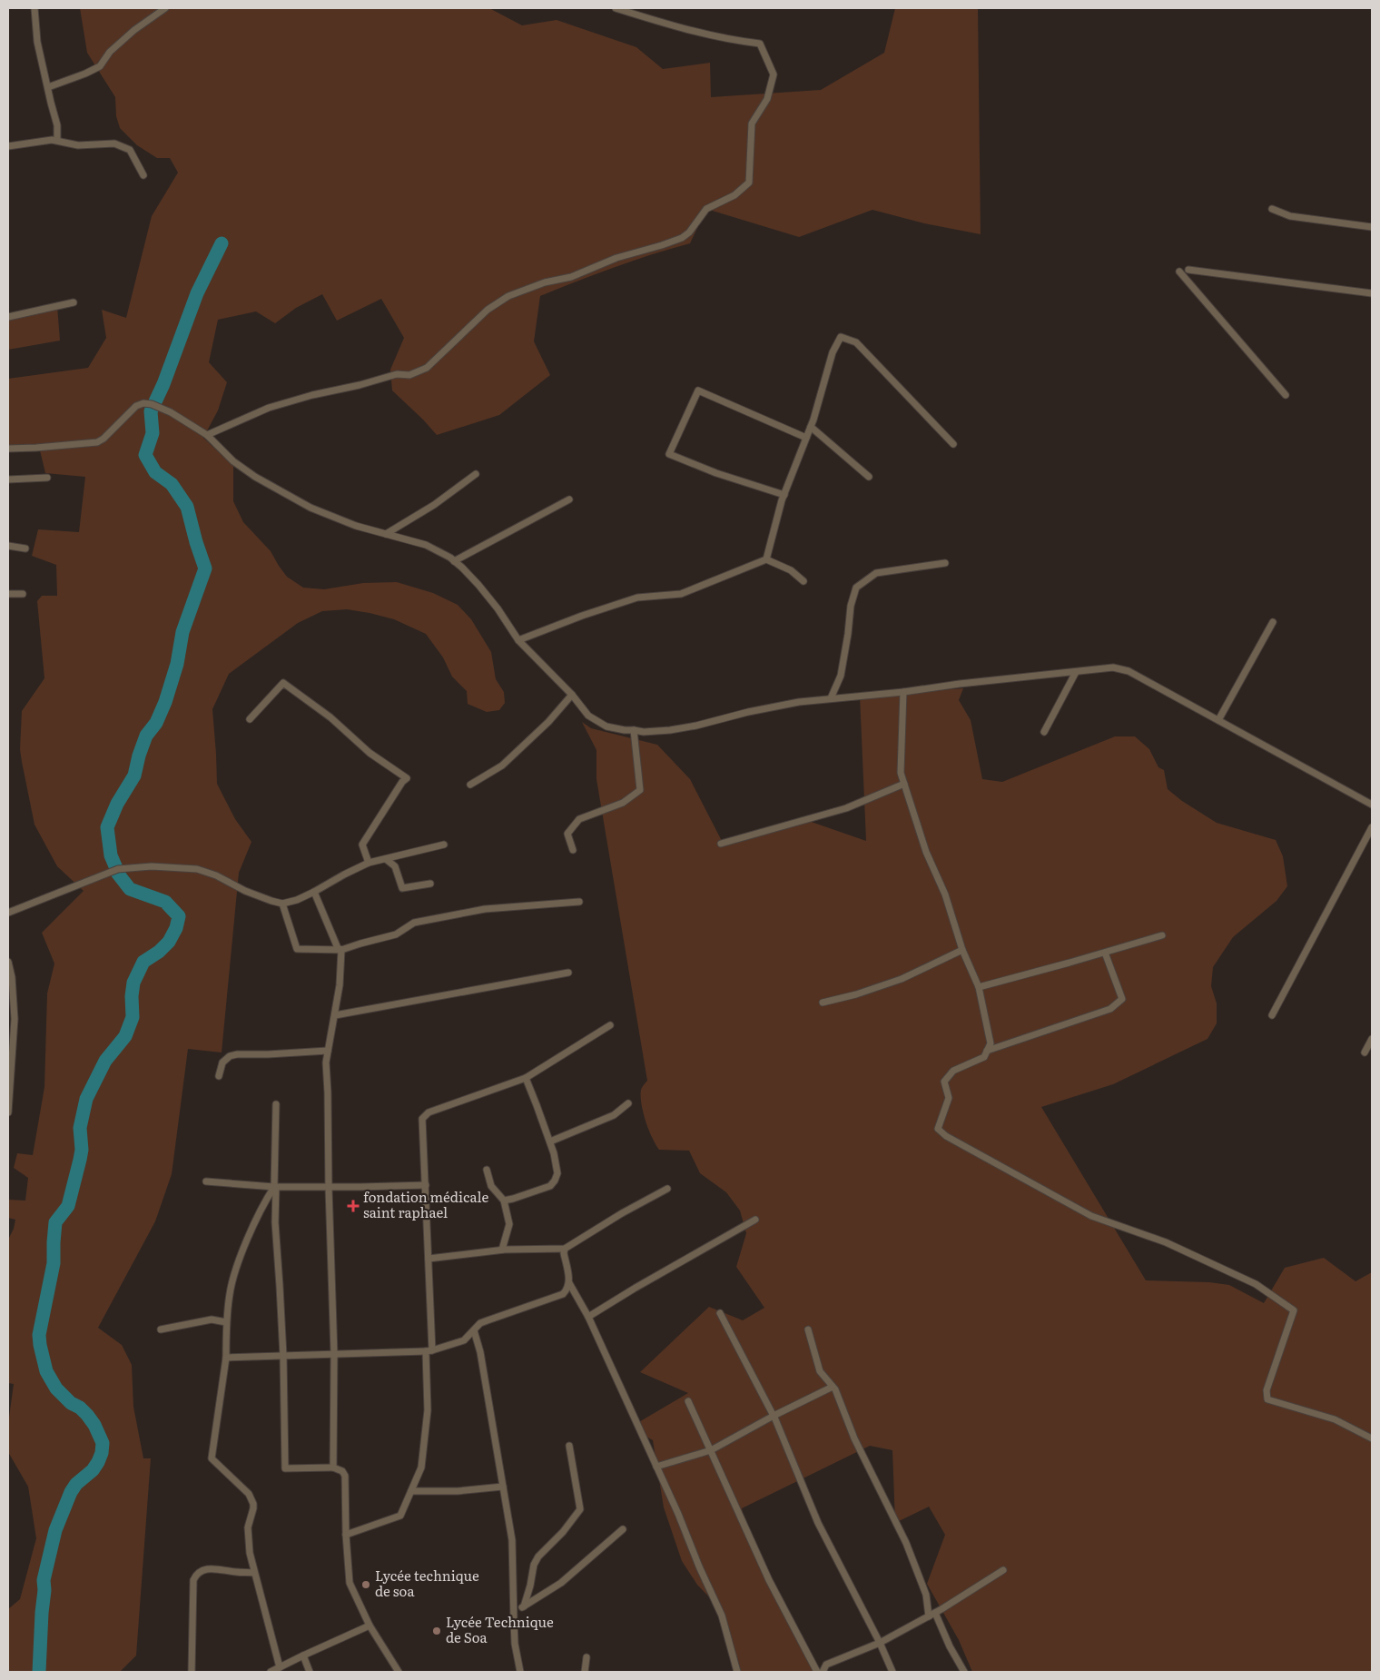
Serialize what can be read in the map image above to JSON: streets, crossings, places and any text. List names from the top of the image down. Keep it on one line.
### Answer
{"places":{"health":["fondation médicale saint raphael"],"other":["Lycée technique de soa","Lycée Technique de Soa"]}}
